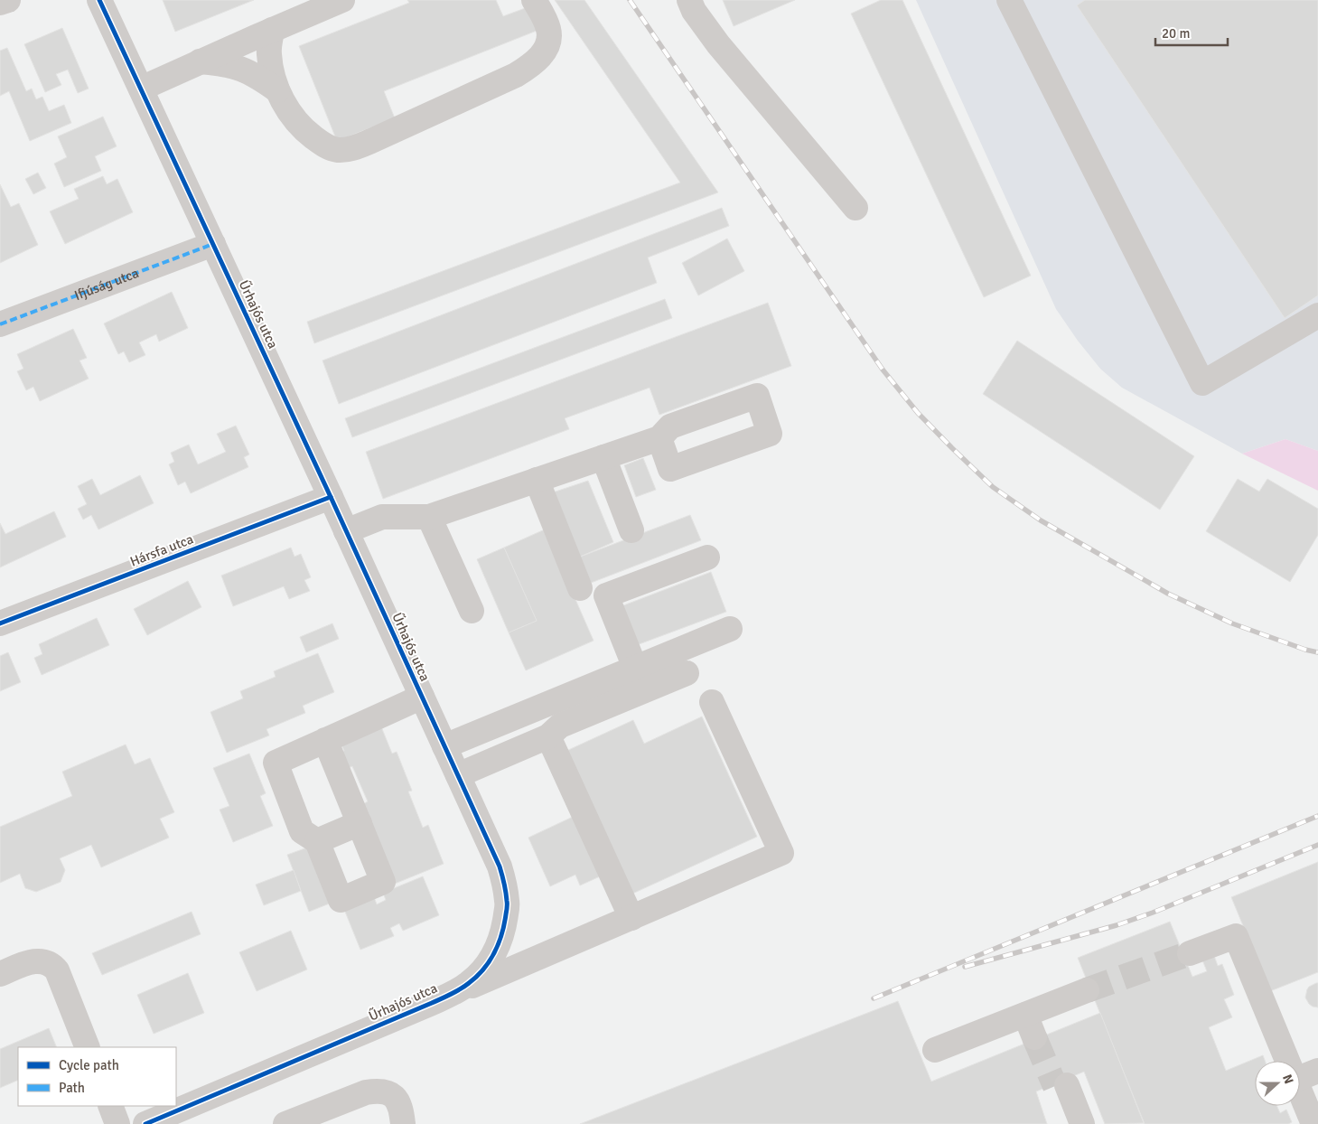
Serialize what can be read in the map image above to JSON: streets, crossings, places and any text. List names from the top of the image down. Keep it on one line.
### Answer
{"streets":{"street":["Ifjúság utca","Űrhajós utca","Hársfa utca"]},"crossings":[["Ifjúság utca","Űrhajós utca"],["Űrhajós utca","Hársfa utca"]],"legend":["Cycle path","Path"],"scale_bar":"20 m","north":"right"}
